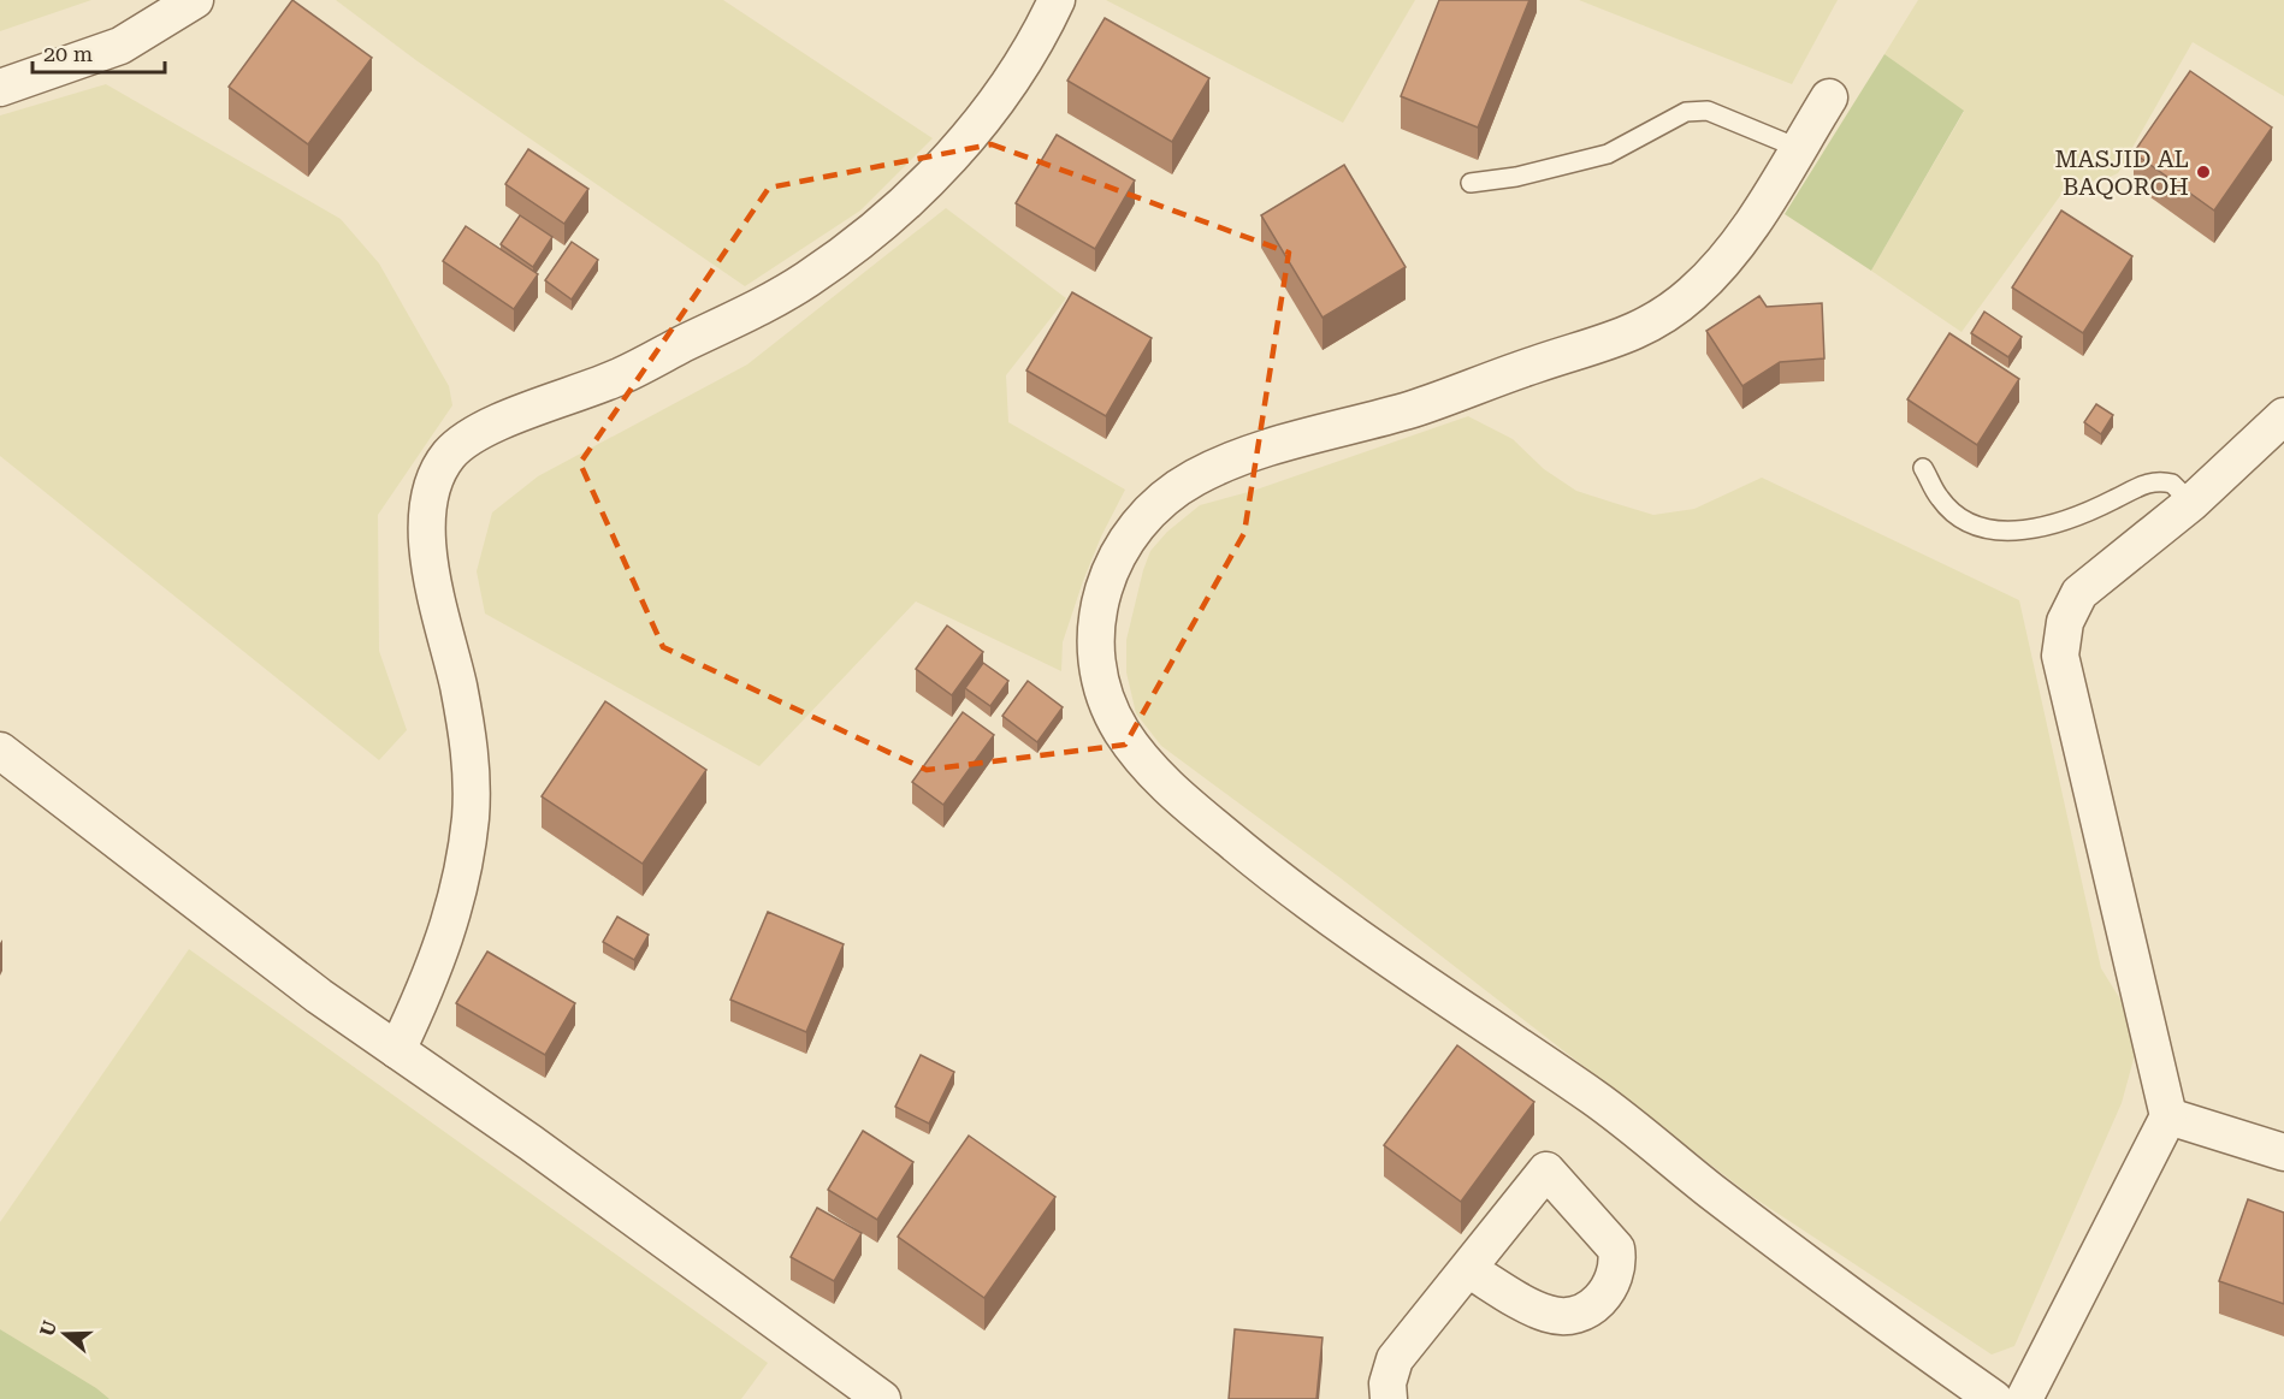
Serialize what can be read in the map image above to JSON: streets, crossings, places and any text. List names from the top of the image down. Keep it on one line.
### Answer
{"places":["MASJID AL BAQOROH"],"scale_bar":"20 m","north":"left"}
